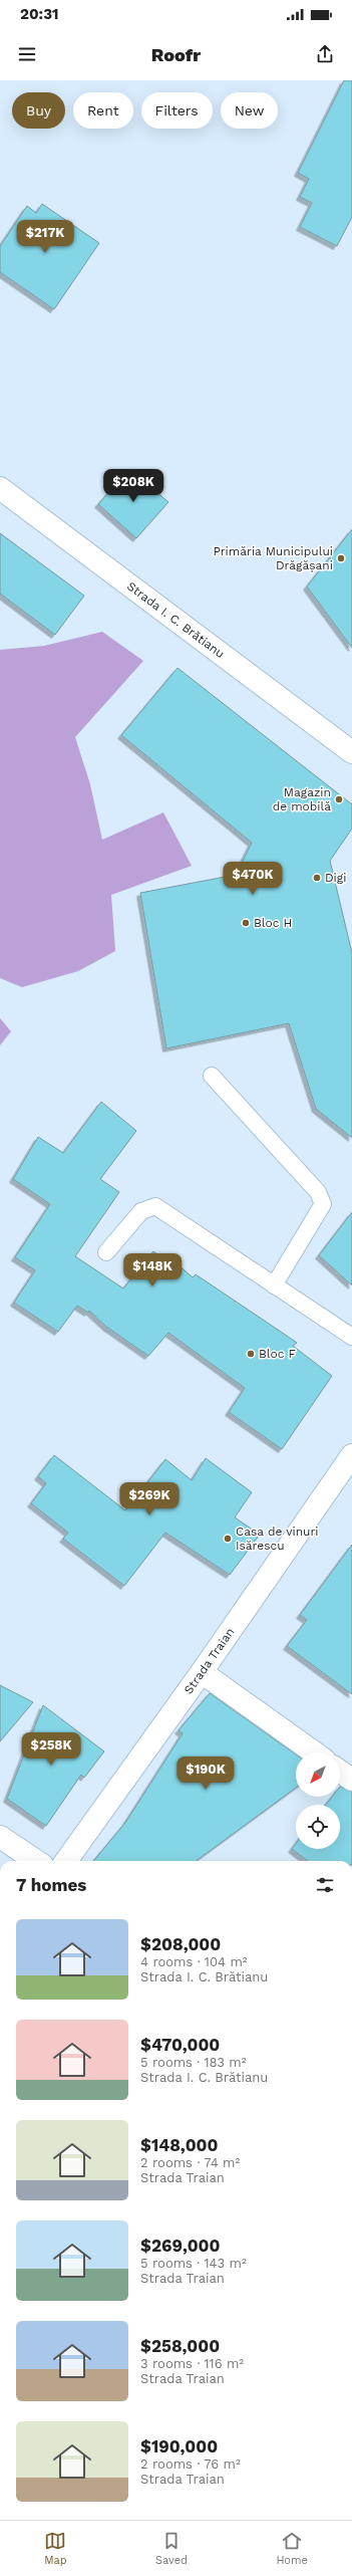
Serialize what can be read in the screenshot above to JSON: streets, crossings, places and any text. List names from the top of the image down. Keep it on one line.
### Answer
{"streets":{"main road":["Strada I. C. Brătianu","Strada Traian"]},"places":["Primăria Municipului Drăgășani","Magazin de mobilă","Digi","Bloc H","Bloc F","Casa de vinuri Isărescu"],"north":"bottom left","page":{"status":"20:31","header":"Roofr","chip":["Buy","Rent","Filters","New"],"price":["$217K","$208K","$470K","$148K","$269K","$258K","$190K"],"heading":"7 homes","list":[{"name":"$208,000","note":"4 rooms · 104 m² · Strada I. C. Brătianu"},{"name":"$470,000","note":"5 rooms · 183 m² · Strada I. C. Brătianu"},{"name":"$148,000","note":"2 rooms · 74 m² · Strada Traian"},{"name":"$269,000","note":"5 rooms · 143 m² · Strada Traian"},{"name":"$258,000","note":"3 rooms · 116 m² · Strada Traian"},{"name":"$190,000","note":"2 rooms · 76 m² · Strada Traian"}],"tabs":["Map","Saved","Home"]}}
